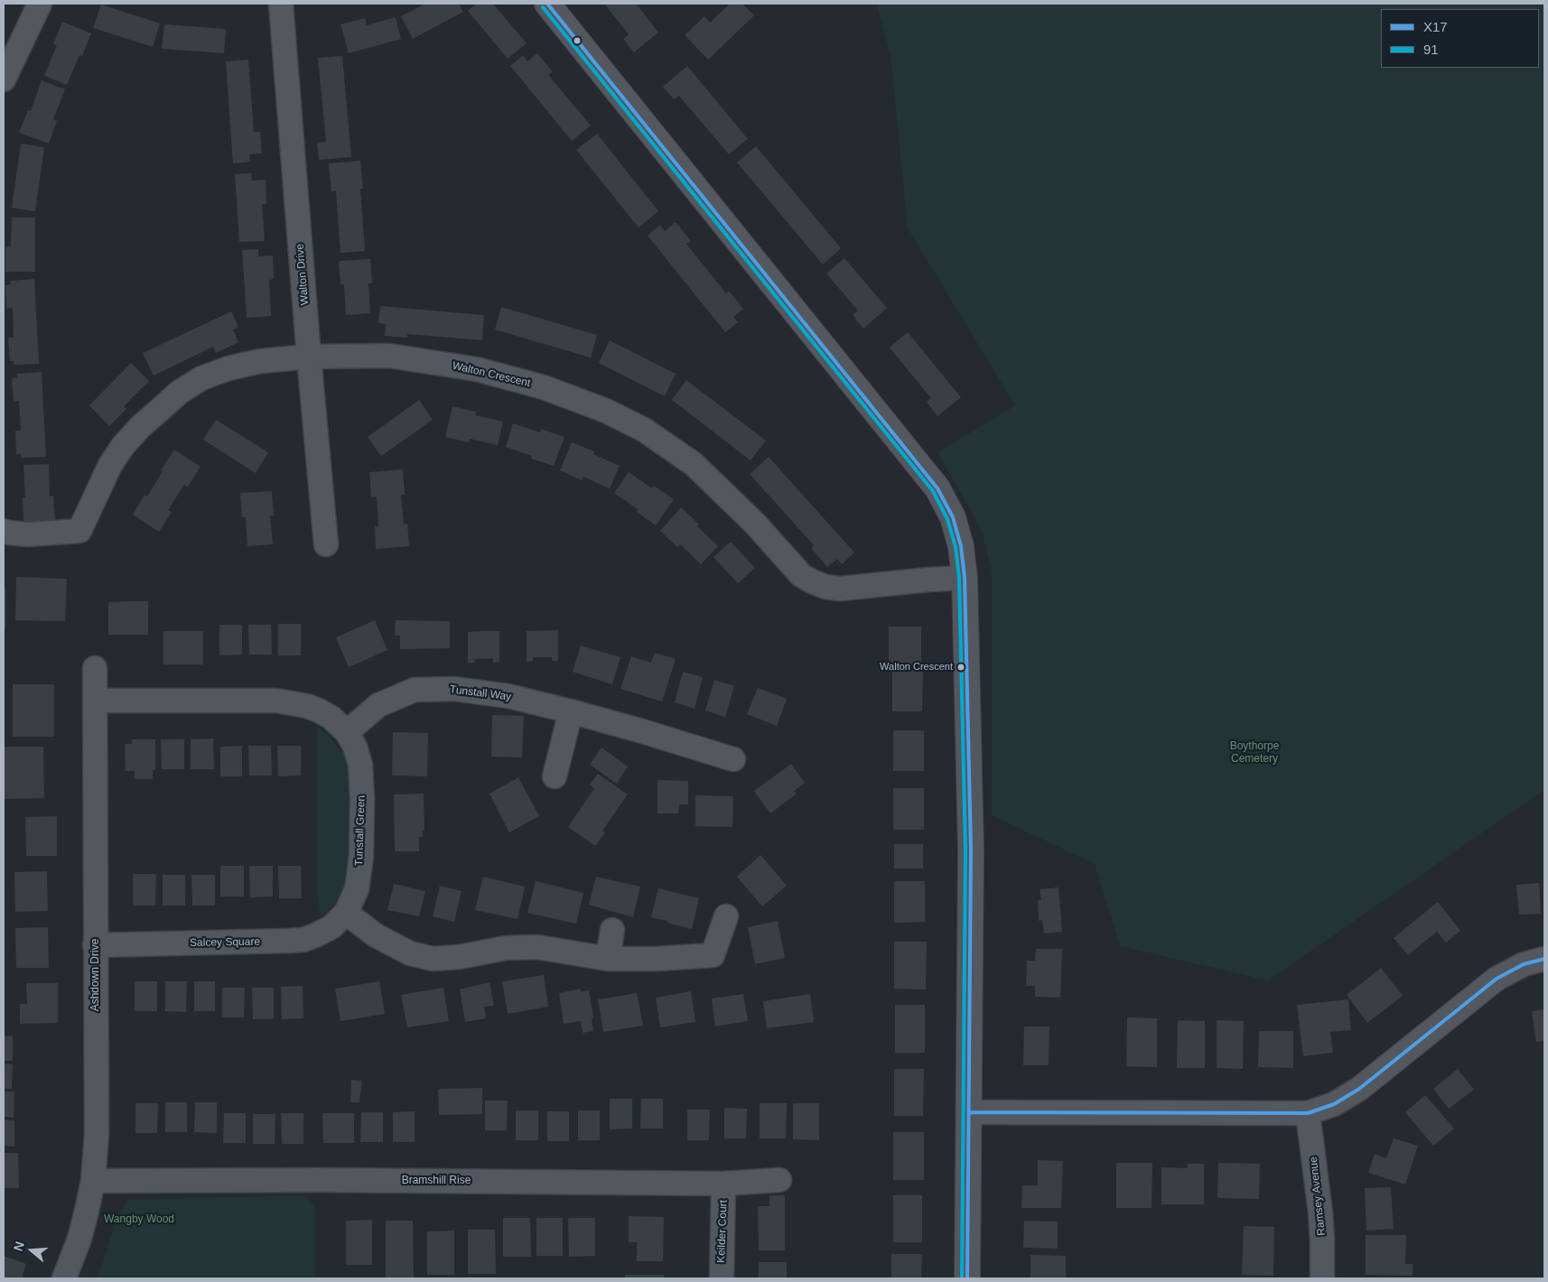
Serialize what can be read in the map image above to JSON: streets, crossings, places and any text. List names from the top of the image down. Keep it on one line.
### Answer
{"streets":{"street":["Walton Drive","Walton Crescent","Tunstall Way","Tunstall Green","Salcey Square","Ashdown Drive","Bramshill Rise","Ramsey Avenue","Keilder Court"]},"crossings":[["Walton Drive","Walton Crescent"],["Tunstall Way","Tunstall Green"],["Tunstall Green","Salcey Square"],["Tunstall Green","Ashdown Drive"],["Salcey Square","Ashdown Drive"],["Ashdown Drive","Bramshill Rise"],["Bramshill Rise","Keilder Court"]],"parks":["Boythorpe Cemetery","Wangby Wood"],"places":["Walton Crescent"],"lines":["transit line X17","transit line 91"],"legend":["X17","91"],"north":"left"}
